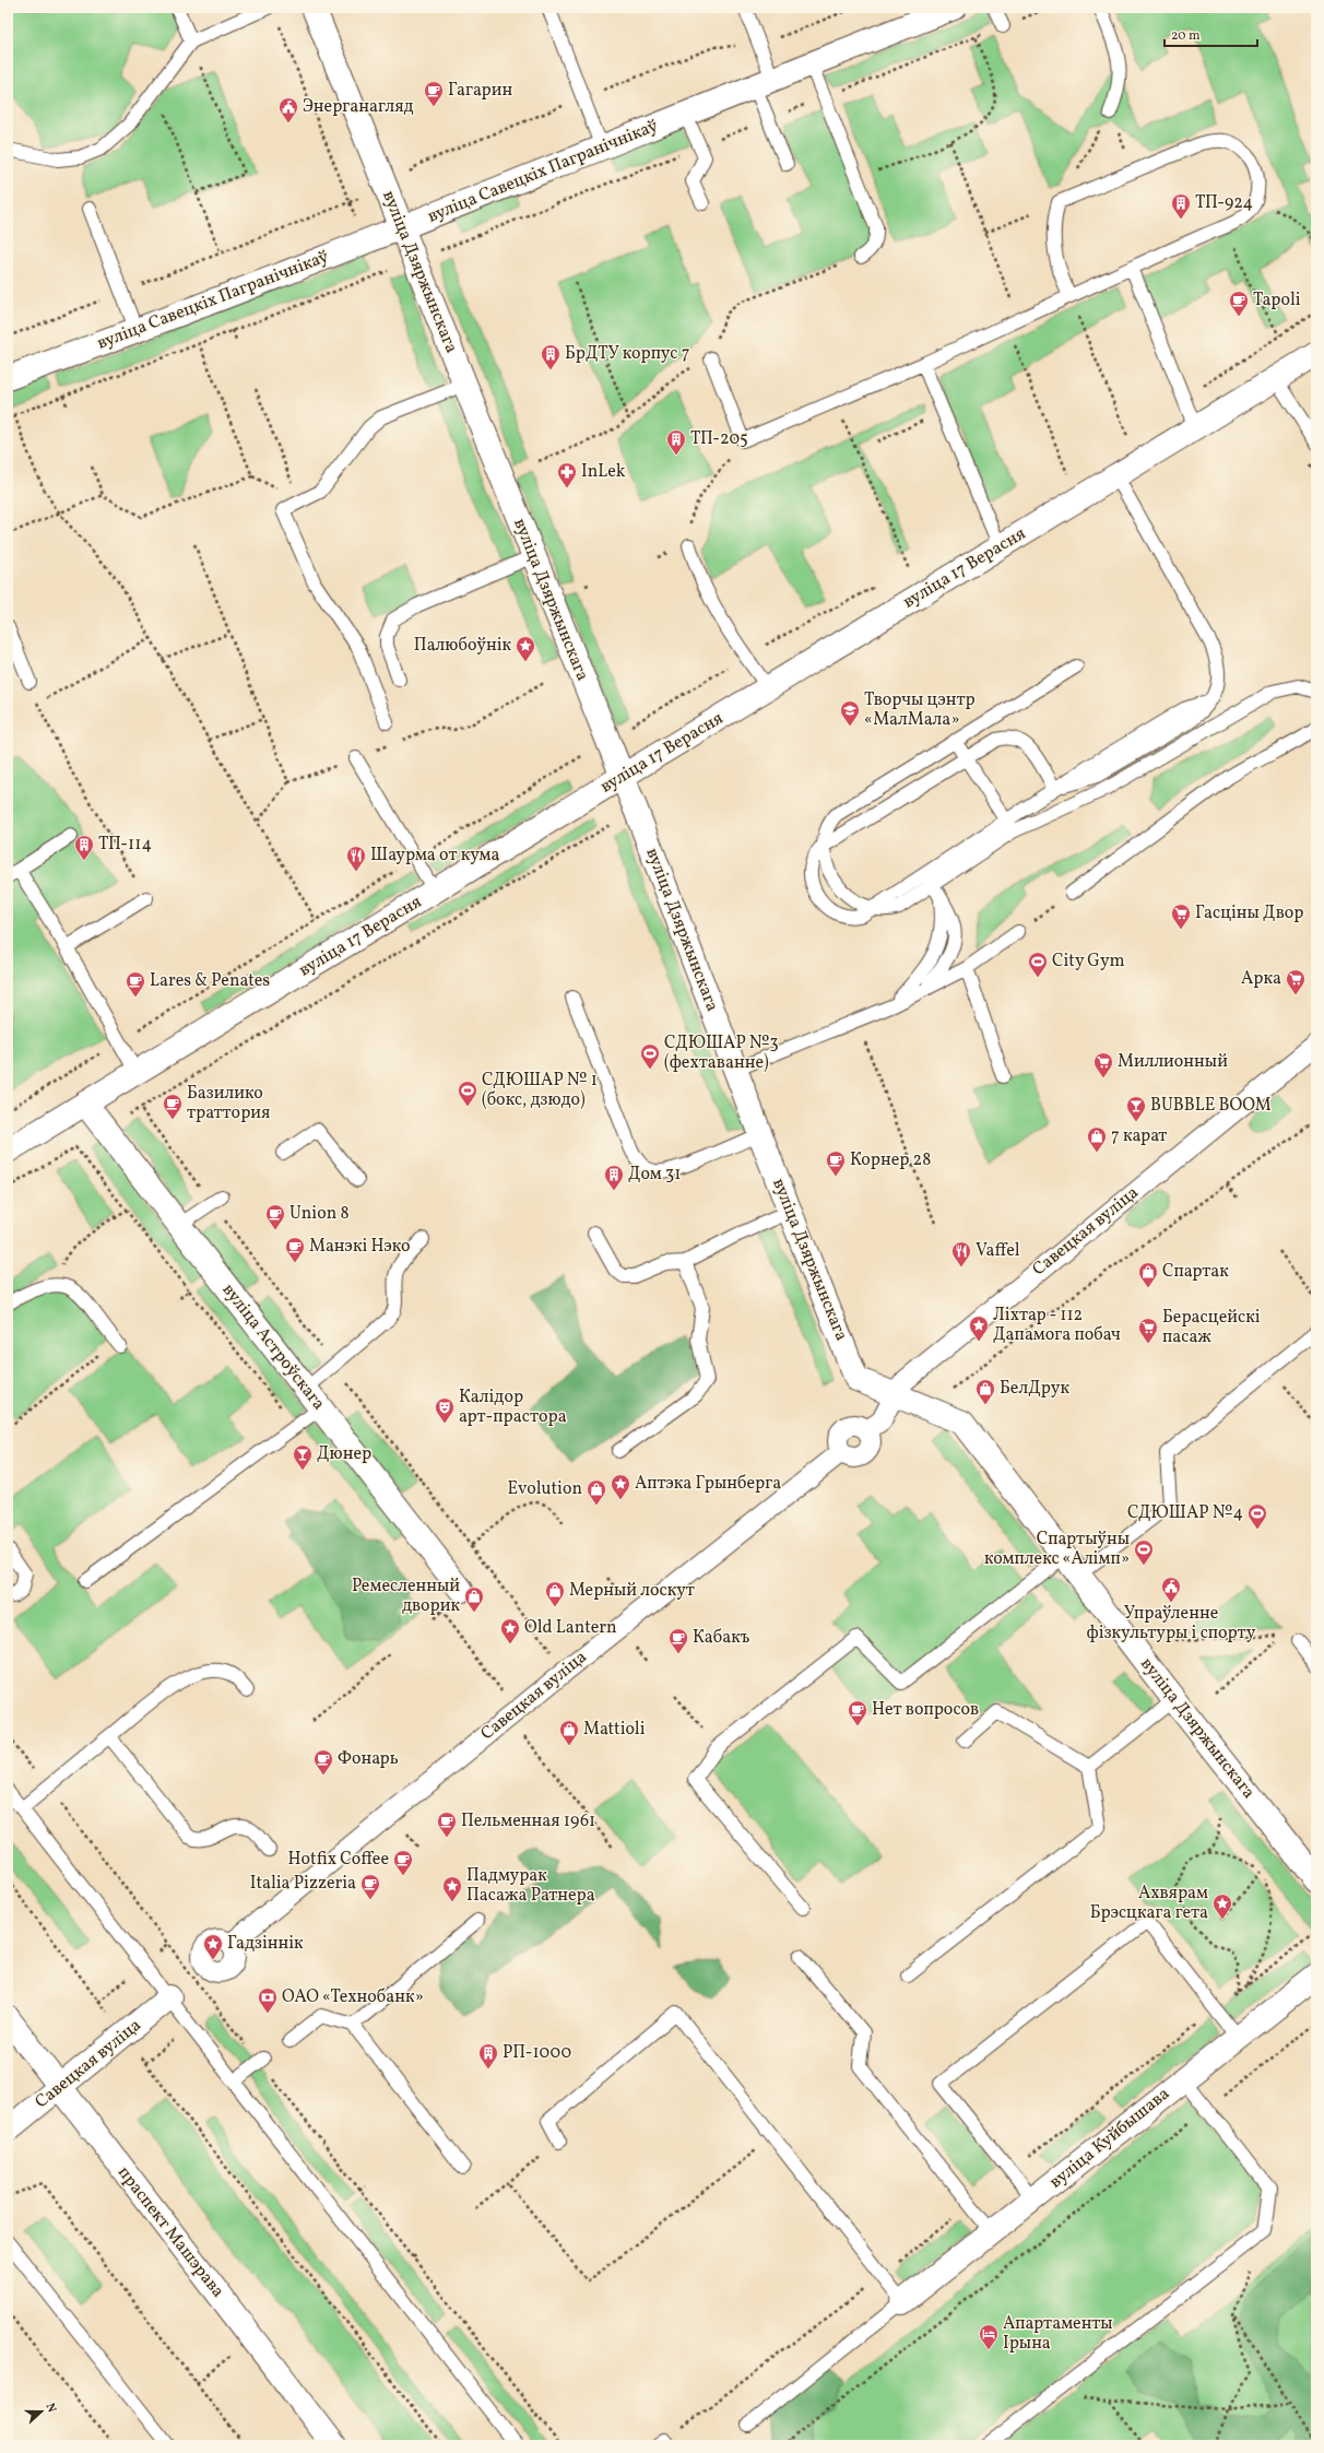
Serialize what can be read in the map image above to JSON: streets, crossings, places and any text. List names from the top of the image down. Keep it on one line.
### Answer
{"streets":{"street":["вуліца Савецкіх Пагранічнікаў","вуліца Дзяржынскага","вуліца 17 Верасня","Савецкая вуліца","вуліца Астроўскага","вуліца Куйбышава","праспект Машэрава"]},"crossings":[["вуліца Савецкіх Пагранічнікаў","вуліца Дзяржынскага"],["вуліца Дзяржынскага","вуліца 17 Верасня"],["вуліца Дзяржынскага","Савецкая вуліца"],["вуліца 17 Верасня","вуліца Астроўскага"],["Савецкая вуліца","праспект Машэрава"]],"places":{"cafe":["Гагарин","Tapoli","Lares & Penates","Базилико траттория","Корнер 28","Union 8","Манэкі Нэко","Кабакъ","Нет вопросов","Фонарь","Пельменная 1961","Hotfix Coffee","Italia Pizzeria"],"public building":["Энерганагляд","Упраўленне фізкультуры і спорту"],"building":["ТП-924","БрДТУ корпус 7","ТП-205","ТП-114","Дом 31","РП-1000"],"pharmacy":["InLek"],"place":["Палюбоўнік","Ліхтар - 112 Дапамога побач","Аптэка Грынберга","Old Lantern","Падмурак Пасажа Ратнера","Ахвярам Брэсцкага гета","Гадзіннік"],"school or university":["Творчы цэнтр «МалМала»"],"restaurant":["Шаурма от кума","Vaffel"],"supermarket":["Гасціны Двор","Арка","Миллионный","Берасцейскі пасаж"],"sports":["City Gym","СДЮШАР №3 (фехтаванне)","СДЮШАР № 1 (бокс, дзюдо)","СДЮШАР №4","Спартыўны комплекс «Алімп»"],"bar":["BUBBLE BOOM","Дюнер"],"shop":["7 карат","Спартак","БелДрук","Evolution","Мерный лоскут","Ремесленный дворик","Mattioli"],"theatre":["Калідор арт-прастора"],"bank":["ОАО «Технобанк»"],"hotel":["Апартаменты Ірына"]},"scale_bar":"20 m","north":"right"}
